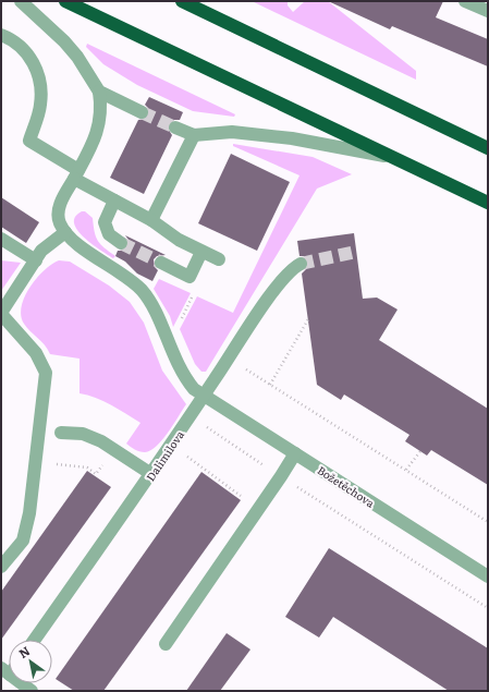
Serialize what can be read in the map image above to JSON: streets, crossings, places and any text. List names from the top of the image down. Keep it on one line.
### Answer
{"streets":{"street":["Dalimilova","Božetěchova"]},"crossings":[["Dalimilova","Božetěchova"]],"north":"top left"}
